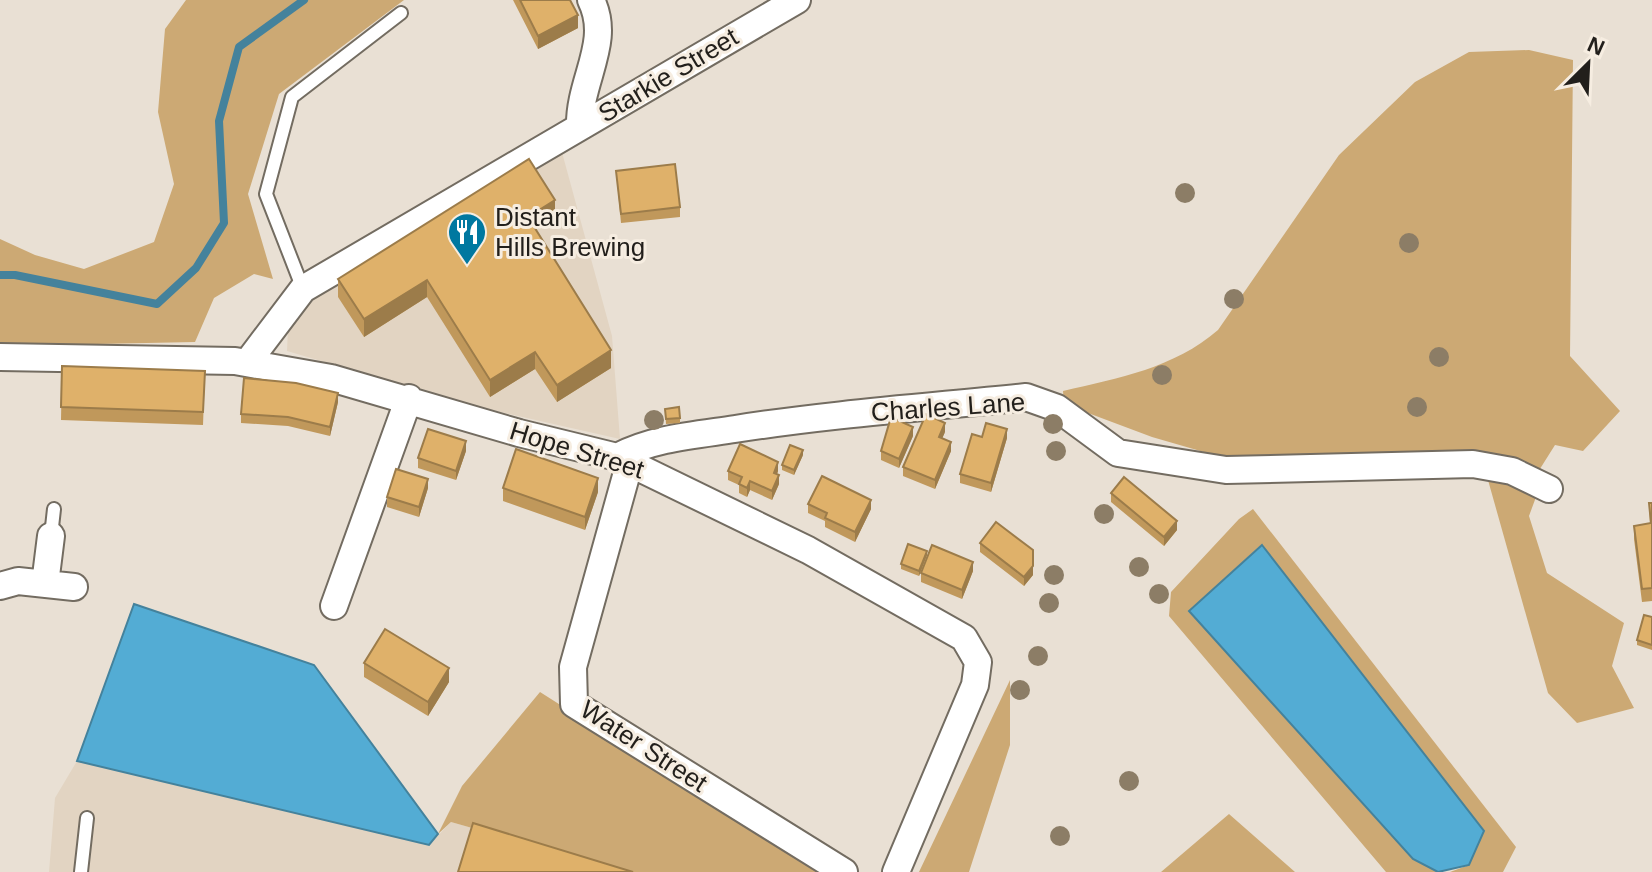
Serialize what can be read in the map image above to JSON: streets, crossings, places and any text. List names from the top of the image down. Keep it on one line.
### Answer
{"streets":{"street":["Starkie Street","Charles Lane","Hope Street","Water Street"]},"crossings":[["Charles Lane","Hope Street"],["Charles Lane","Water Street"],["Hope Street","Water Street"]],"places":{"restaurant":["Distant Hills Brewing"]},"north":"top right"}
